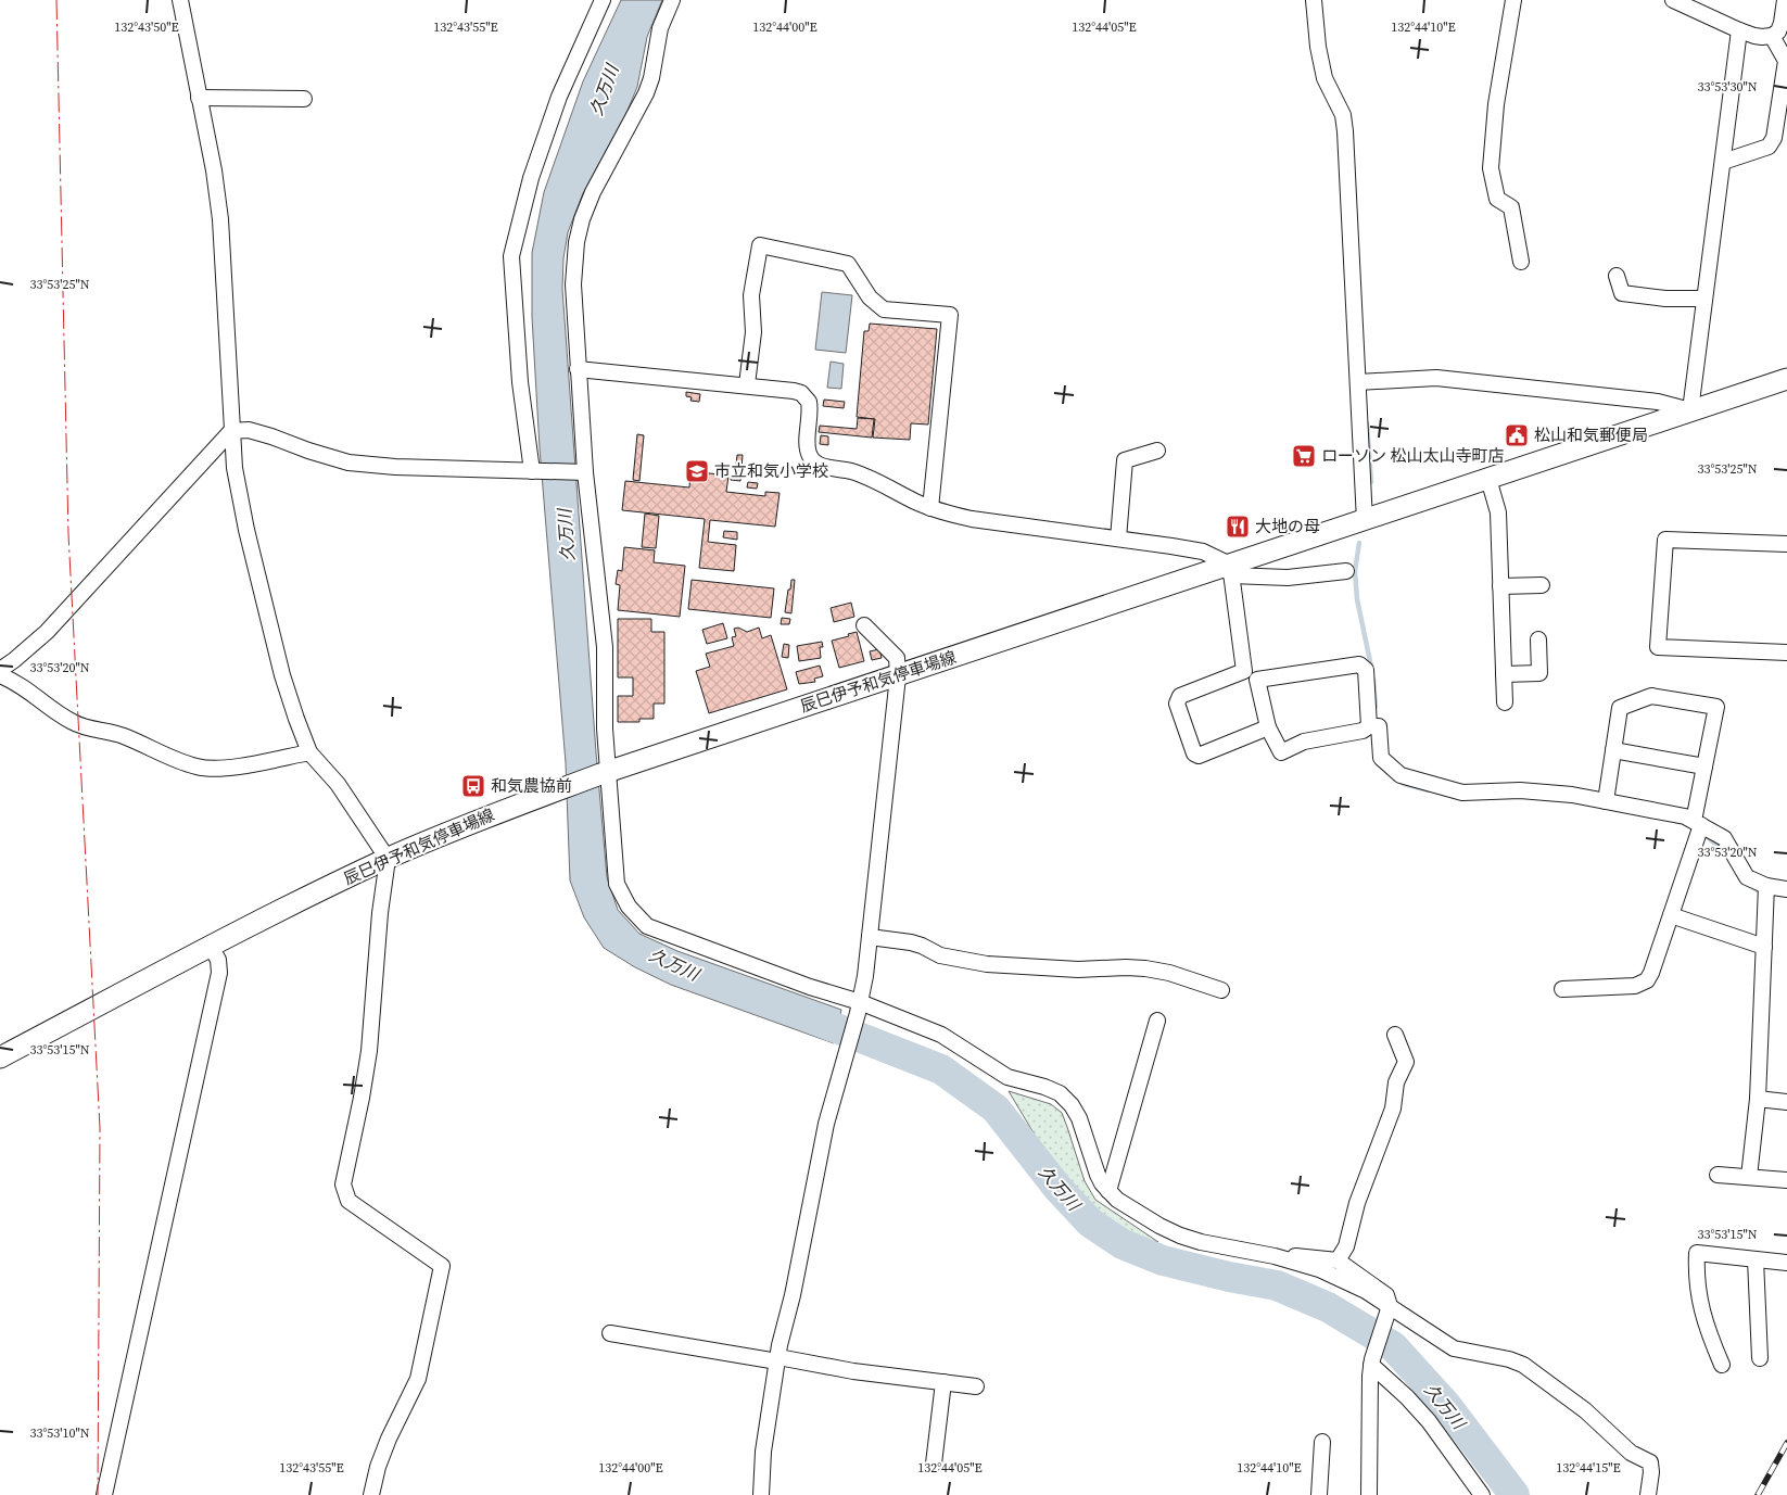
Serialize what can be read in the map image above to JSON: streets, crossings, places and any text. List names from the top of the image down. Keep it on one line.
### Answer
{"streets":{"main road":["辰巳伊予和気停車場線"]},"water":["久万川"],"places":{"public building":["松山和気郵便局"],"supermarket":["ローソン 松山太山寺町店"],"school or university":["市立和気小学校"],"restaurant":["大地の母"],"bus stop":["和気農協前"]},"coordinates":["132°43'50\"E","132°43'55\"E","132°44'00\"E","132°44'05\"E","132°44'10\"E","33°53'30\"N","33°53'25\"N","33°53'20\"N","33°53'15\"N","33°53'10\"N","132°44'15\"E"]}
